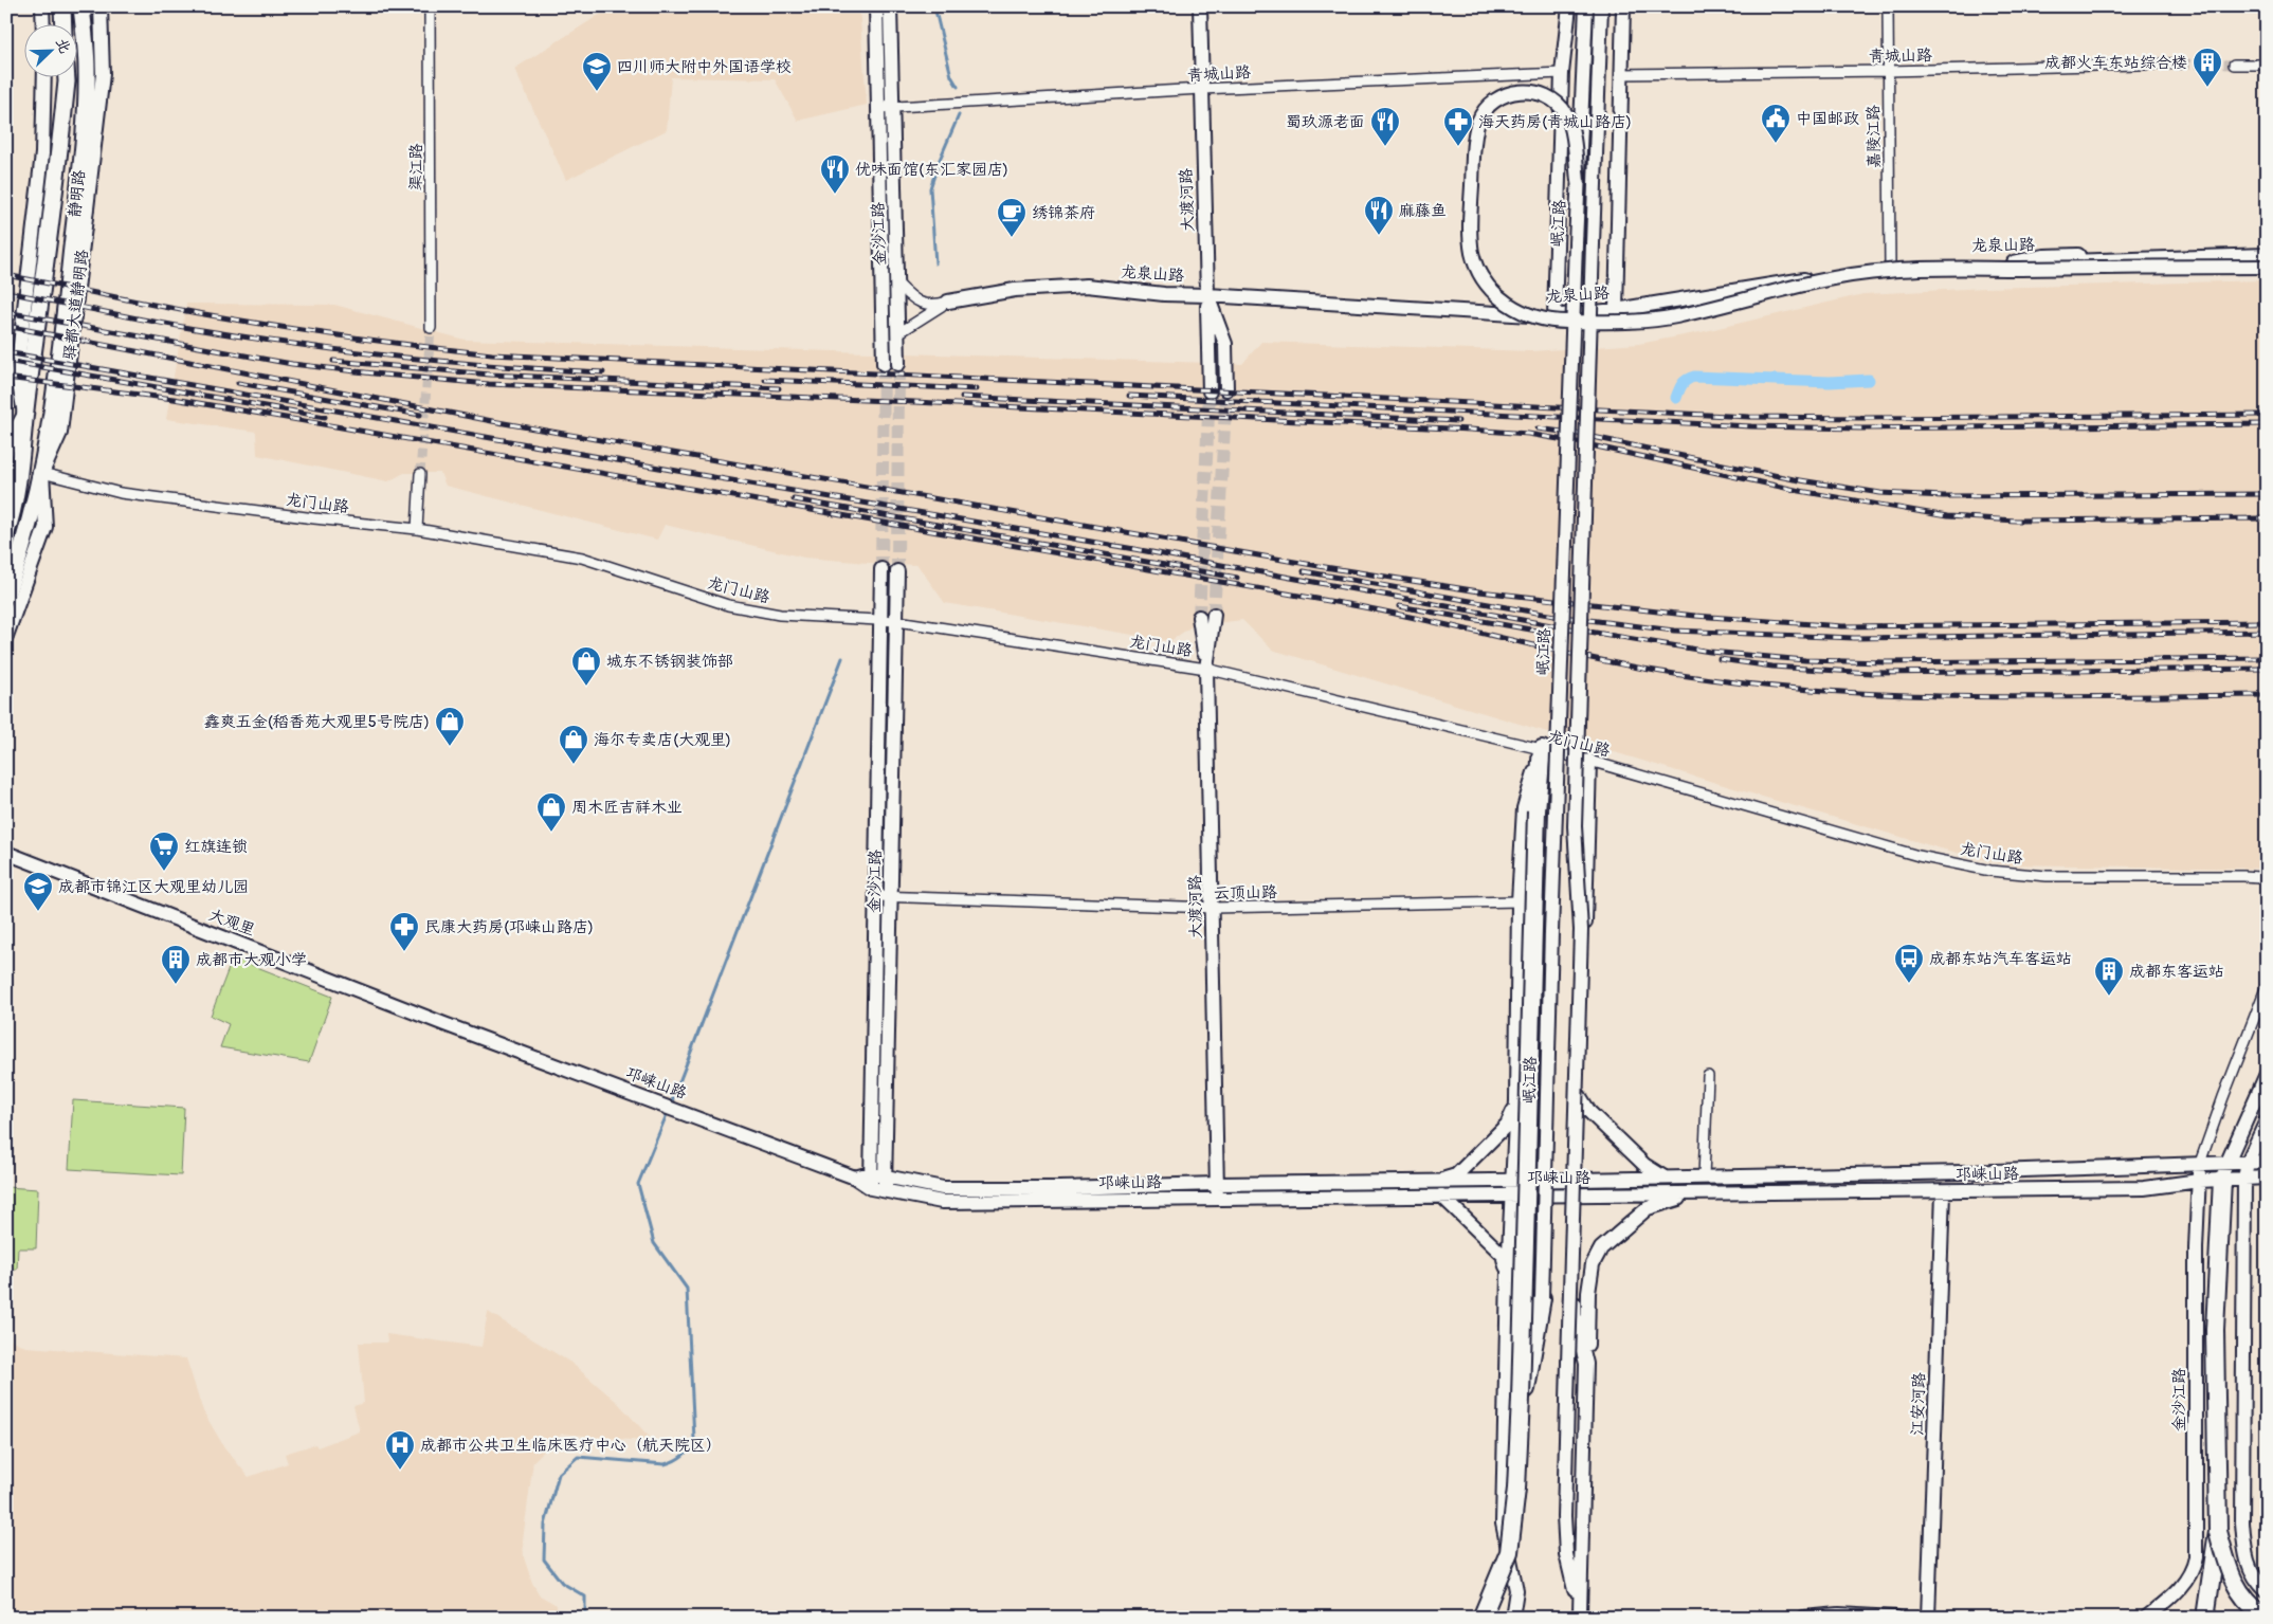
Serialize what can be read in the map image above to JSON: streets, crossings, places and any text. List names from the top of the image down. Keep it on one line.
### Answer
{"streets":{"main road":["静明路","驿都大道静明路"],"street":["青城山路","嘉陵江路","渠江路","大渡河路","岷江路","金沙江路","龙泉山路","龙门山路","云顶山路","大观里","邛崃山路","江安河路"]},"crossings":[["青城山路","嘉陵江路"],["青城山路","大渡河路"],["青城山路","岷江路"],["青城山路","金沙江路"],["嘉陵江路","龙泉山路"],["静明路","驿都大道静明路"],["静明路","龙门山路"],["大渡河路","龙泉山路"],["大渡河路","龙门山路"],["大渡河路","云顶山路"],["大渡河路","邛崃山路"],["岷江路","龙泉山路"],["金沙江路","龙泉山路"],["金沙江路","龙门山路"],["金沙江路","云顶山路"],["金沙江路","邛崃山路"],["驿都大道静明路","龙门山路"],["大观里","邛崃山路"],["邛崃山路","江安河路"]],"places":{"building":["成都火车东站综合楼","成都市大观小学","成都东客运站"],"school or university":["四川师大附中外国语学校","成都市锦江区大观里幼儿园"],"public building":["中国邮政"],"restaurant":["蜀玖源老面","优味面馆(东汇家园店)","麻藤鱼"],"pharmacy":["海天药房(青城山路店)","民康大药房(邛崃山路店)"],"cafe":["绣锦茶府"],"shop":["城东不锈钢装饰部","鑫爽五金(稻香苑大观里5号院店)","海尔专卖店(大观里)","周木匠吉祥木业"],"supermarket":["红旗连锁"],"bus stop":["成都东站汽车客运站"],"hospital":["成都市公共卫生临床医疗中心（航天院区）"]},"north":"top right"}
